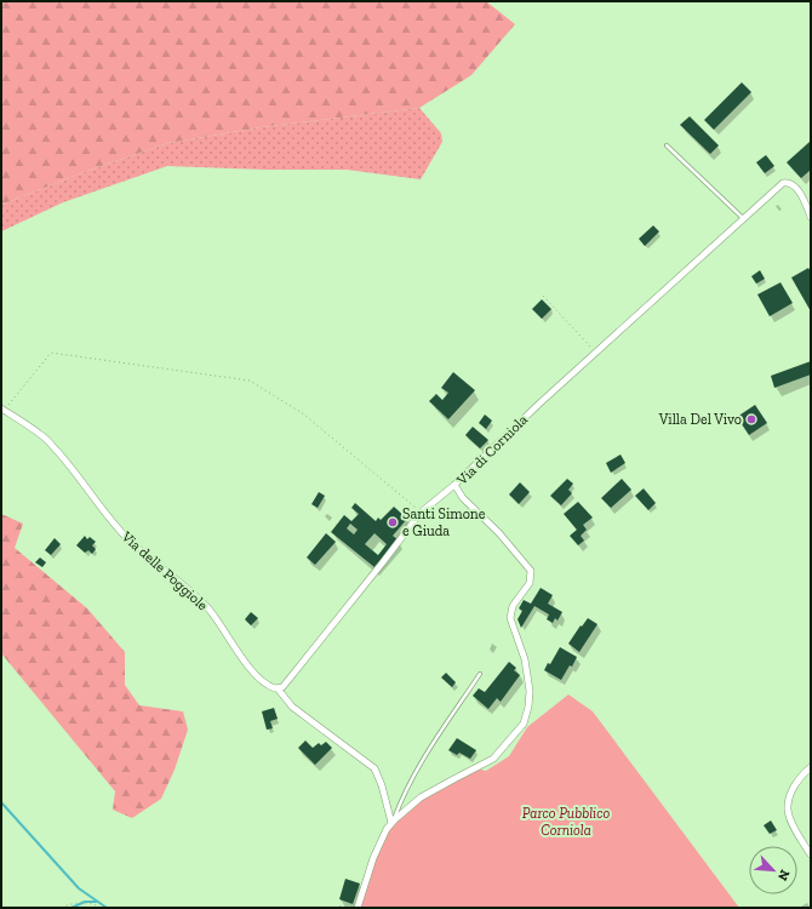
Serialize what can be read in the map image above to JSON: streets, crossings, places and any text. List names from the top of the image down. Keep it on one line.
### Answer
{"streets":{"street":["Via di Corniola","Via delle Poggiole"]},"parks":["Parco Pubblico Corniola"],"places":["Villa Del Vivo","Santi Simone e Giuda"],"north":"bottom right"}
